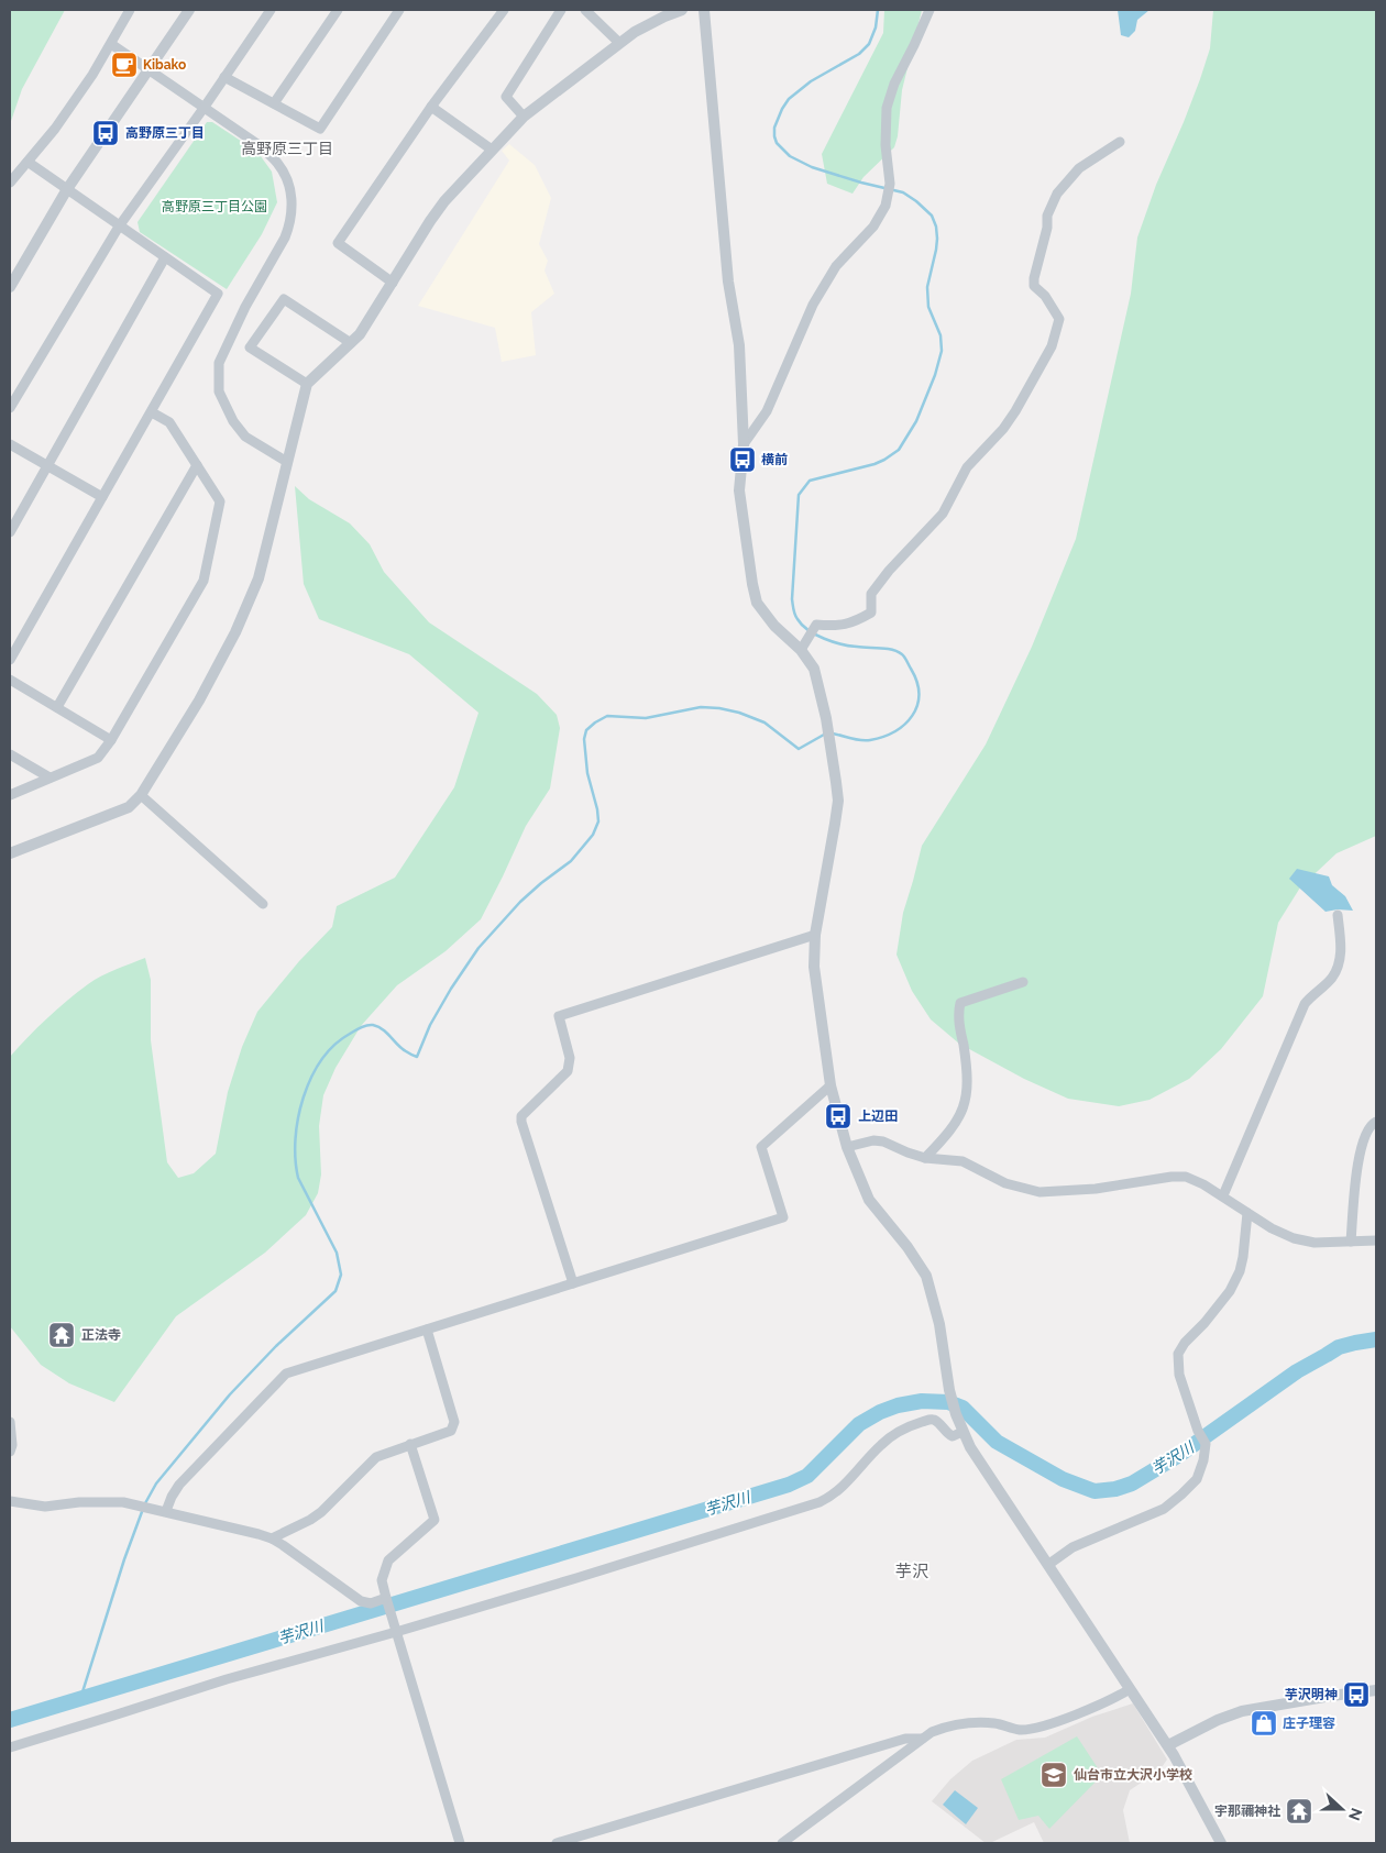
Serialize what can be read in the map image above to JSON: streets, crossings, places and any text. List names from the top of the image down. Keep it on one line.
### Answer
{"districts":["高野原三丁目","芋沢"],"water":["芋沢川"],"parks":["高野原三丁目公園"],"places":{"cafe":["Kibako"],"bus stop":["高野原三丁目","横前","上辺田","芋沢明神"],"temple":["正法寺","宇那禰神社"],"shop":["庄子理容"],"school or university":["仙台市立大沢小学校"]},"north":"right"}
